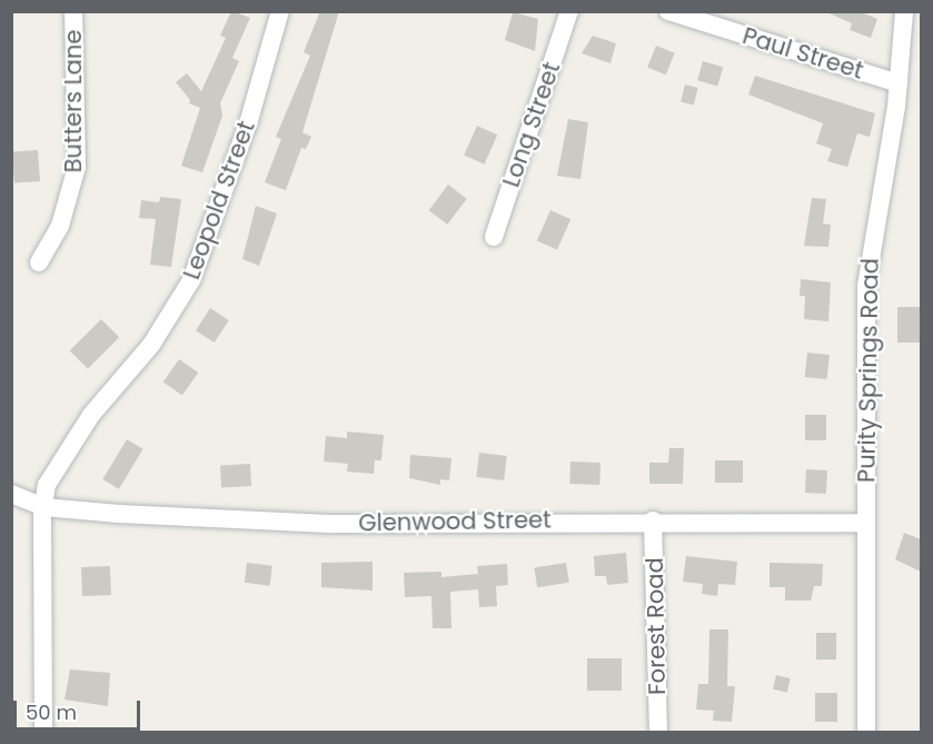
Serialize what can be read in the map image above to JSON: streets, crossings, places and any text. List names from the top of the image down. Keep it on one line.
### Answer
{"streets":{"street":["Paul Street","Butters Lane","Long Street","Leopold Street","Purity Springs Road","Glenwood Street","Forest Road"]},"crossings":[["Paul Street","Purity Springs Road"],["Leopold Street","Glenwood Street"],["Purity Springs Road","Glenwood Street"],["Glenwood Street","Forest Road"]],"scale_bar":"50 m"}
